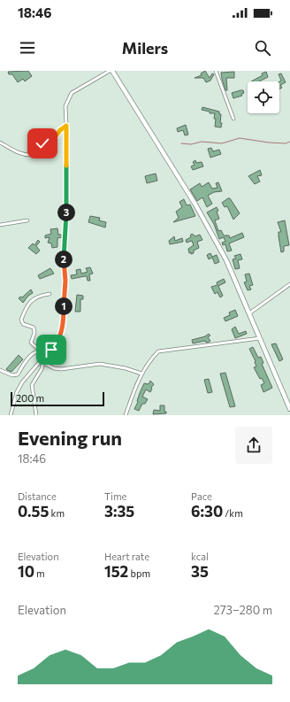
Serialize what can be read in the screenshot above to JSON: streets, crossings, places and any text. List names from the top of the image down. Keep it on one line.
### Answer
{"scale_bar":"200 m","page":{"status":"18:46","header":"Milers","pins":["3","2","1"],"scale":"200 m","heading":["Evening run","18:46"],"stats":[["Distance","0.55 km"],["Time","3:35"],["Pace","6:30 /km"],["Elevation","10 m"],["Heart rate","152 bpm"],["kcal","35"]],"chart":["Elevation","273–280 m"]}}
